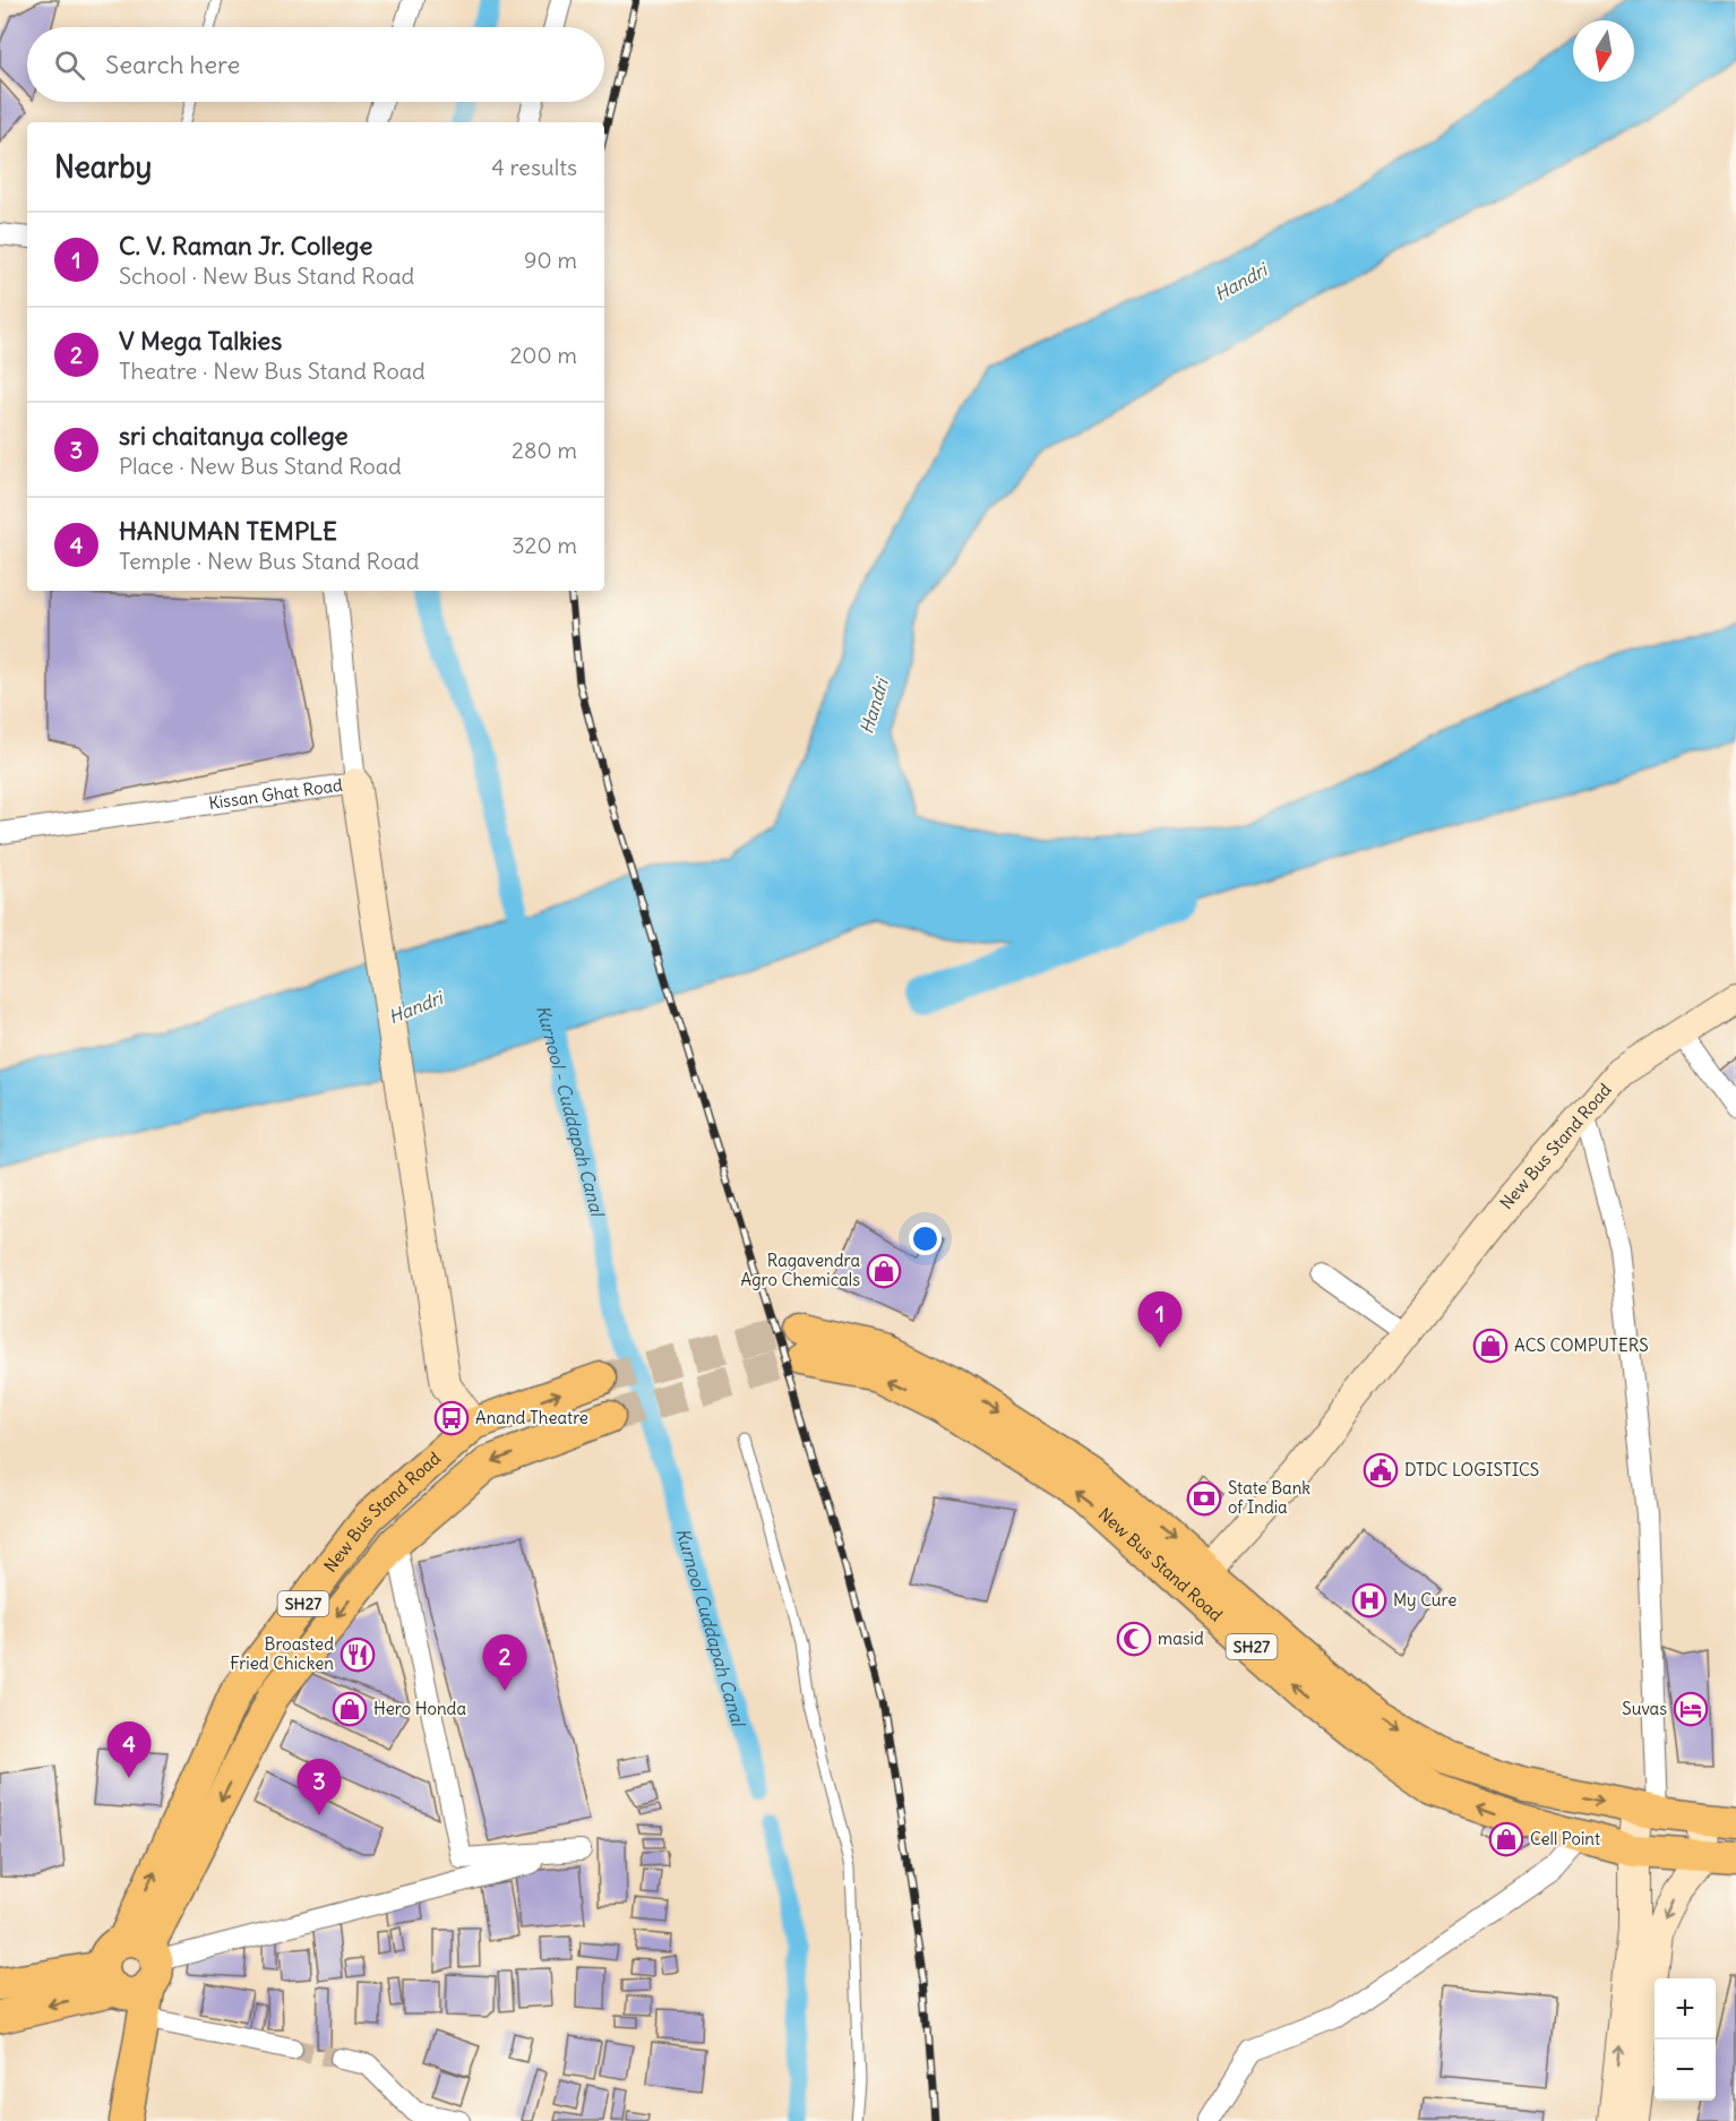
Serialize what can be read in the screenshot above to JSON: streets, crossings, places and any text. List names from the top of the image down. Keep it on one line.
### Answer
{"streets":{"main road":["New Bus Stand Road","SH27"],"street":["Kissan Ghat Road"]},"water":["Handri","Kurnool - Cuddapah Canal","Kurnool Cuddapah Canal"],"places":{"shop":["Ragavendra Agro Chemicals","ACS COMPUTERS","Hero Honda","Cell Point"],"bus stop":["Anand Theatre"],"public building":["DTDC LOGISTICS"],"bank":["State Bank of India"],"hospital":["My Cure"],"mosque":["masid"],"restaurant":["Broasted Fried Chicken"],"hotel":["Suvas"]},"north":"bottom","page":{"search":"Search here","heading":["Nearby","4 results"],"list":[{"mark":"1","name":"C. V. Raman Jr. College","note":"School · New Bus Stand Road","value":"90 m"},{"mark":"2","name":"V Mega Talkies","note":"Theatre · New Bus Stand Road","value":"200 m"},{"mark":"3","name":"sri chaitanya college","note":"Place · New Bus Stand Road","value":"280 m"},{"mark":"4","name":"HANUMAN TEMPLE","note":"Temple · New Bus Stand Road","value":"320 m"}],"pins":["1","2","4","3"],"map_buttons":["+","−"]}}
